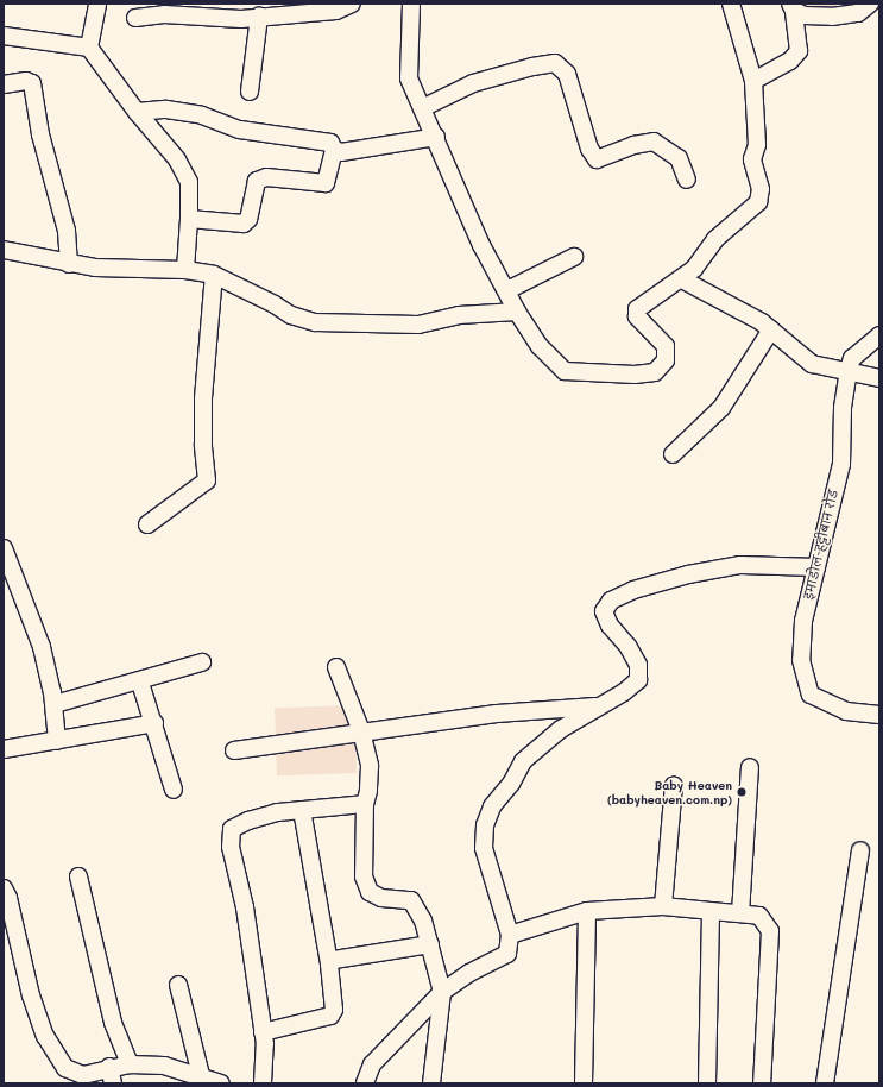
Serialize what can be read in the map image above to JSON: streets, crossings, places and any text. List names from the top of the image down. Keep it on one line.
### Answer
{"streets":{"street":["इमाडोल-हट्टीबान रोड"]},"places":["Baby Heaven (babyheaven.com.np)"]}
